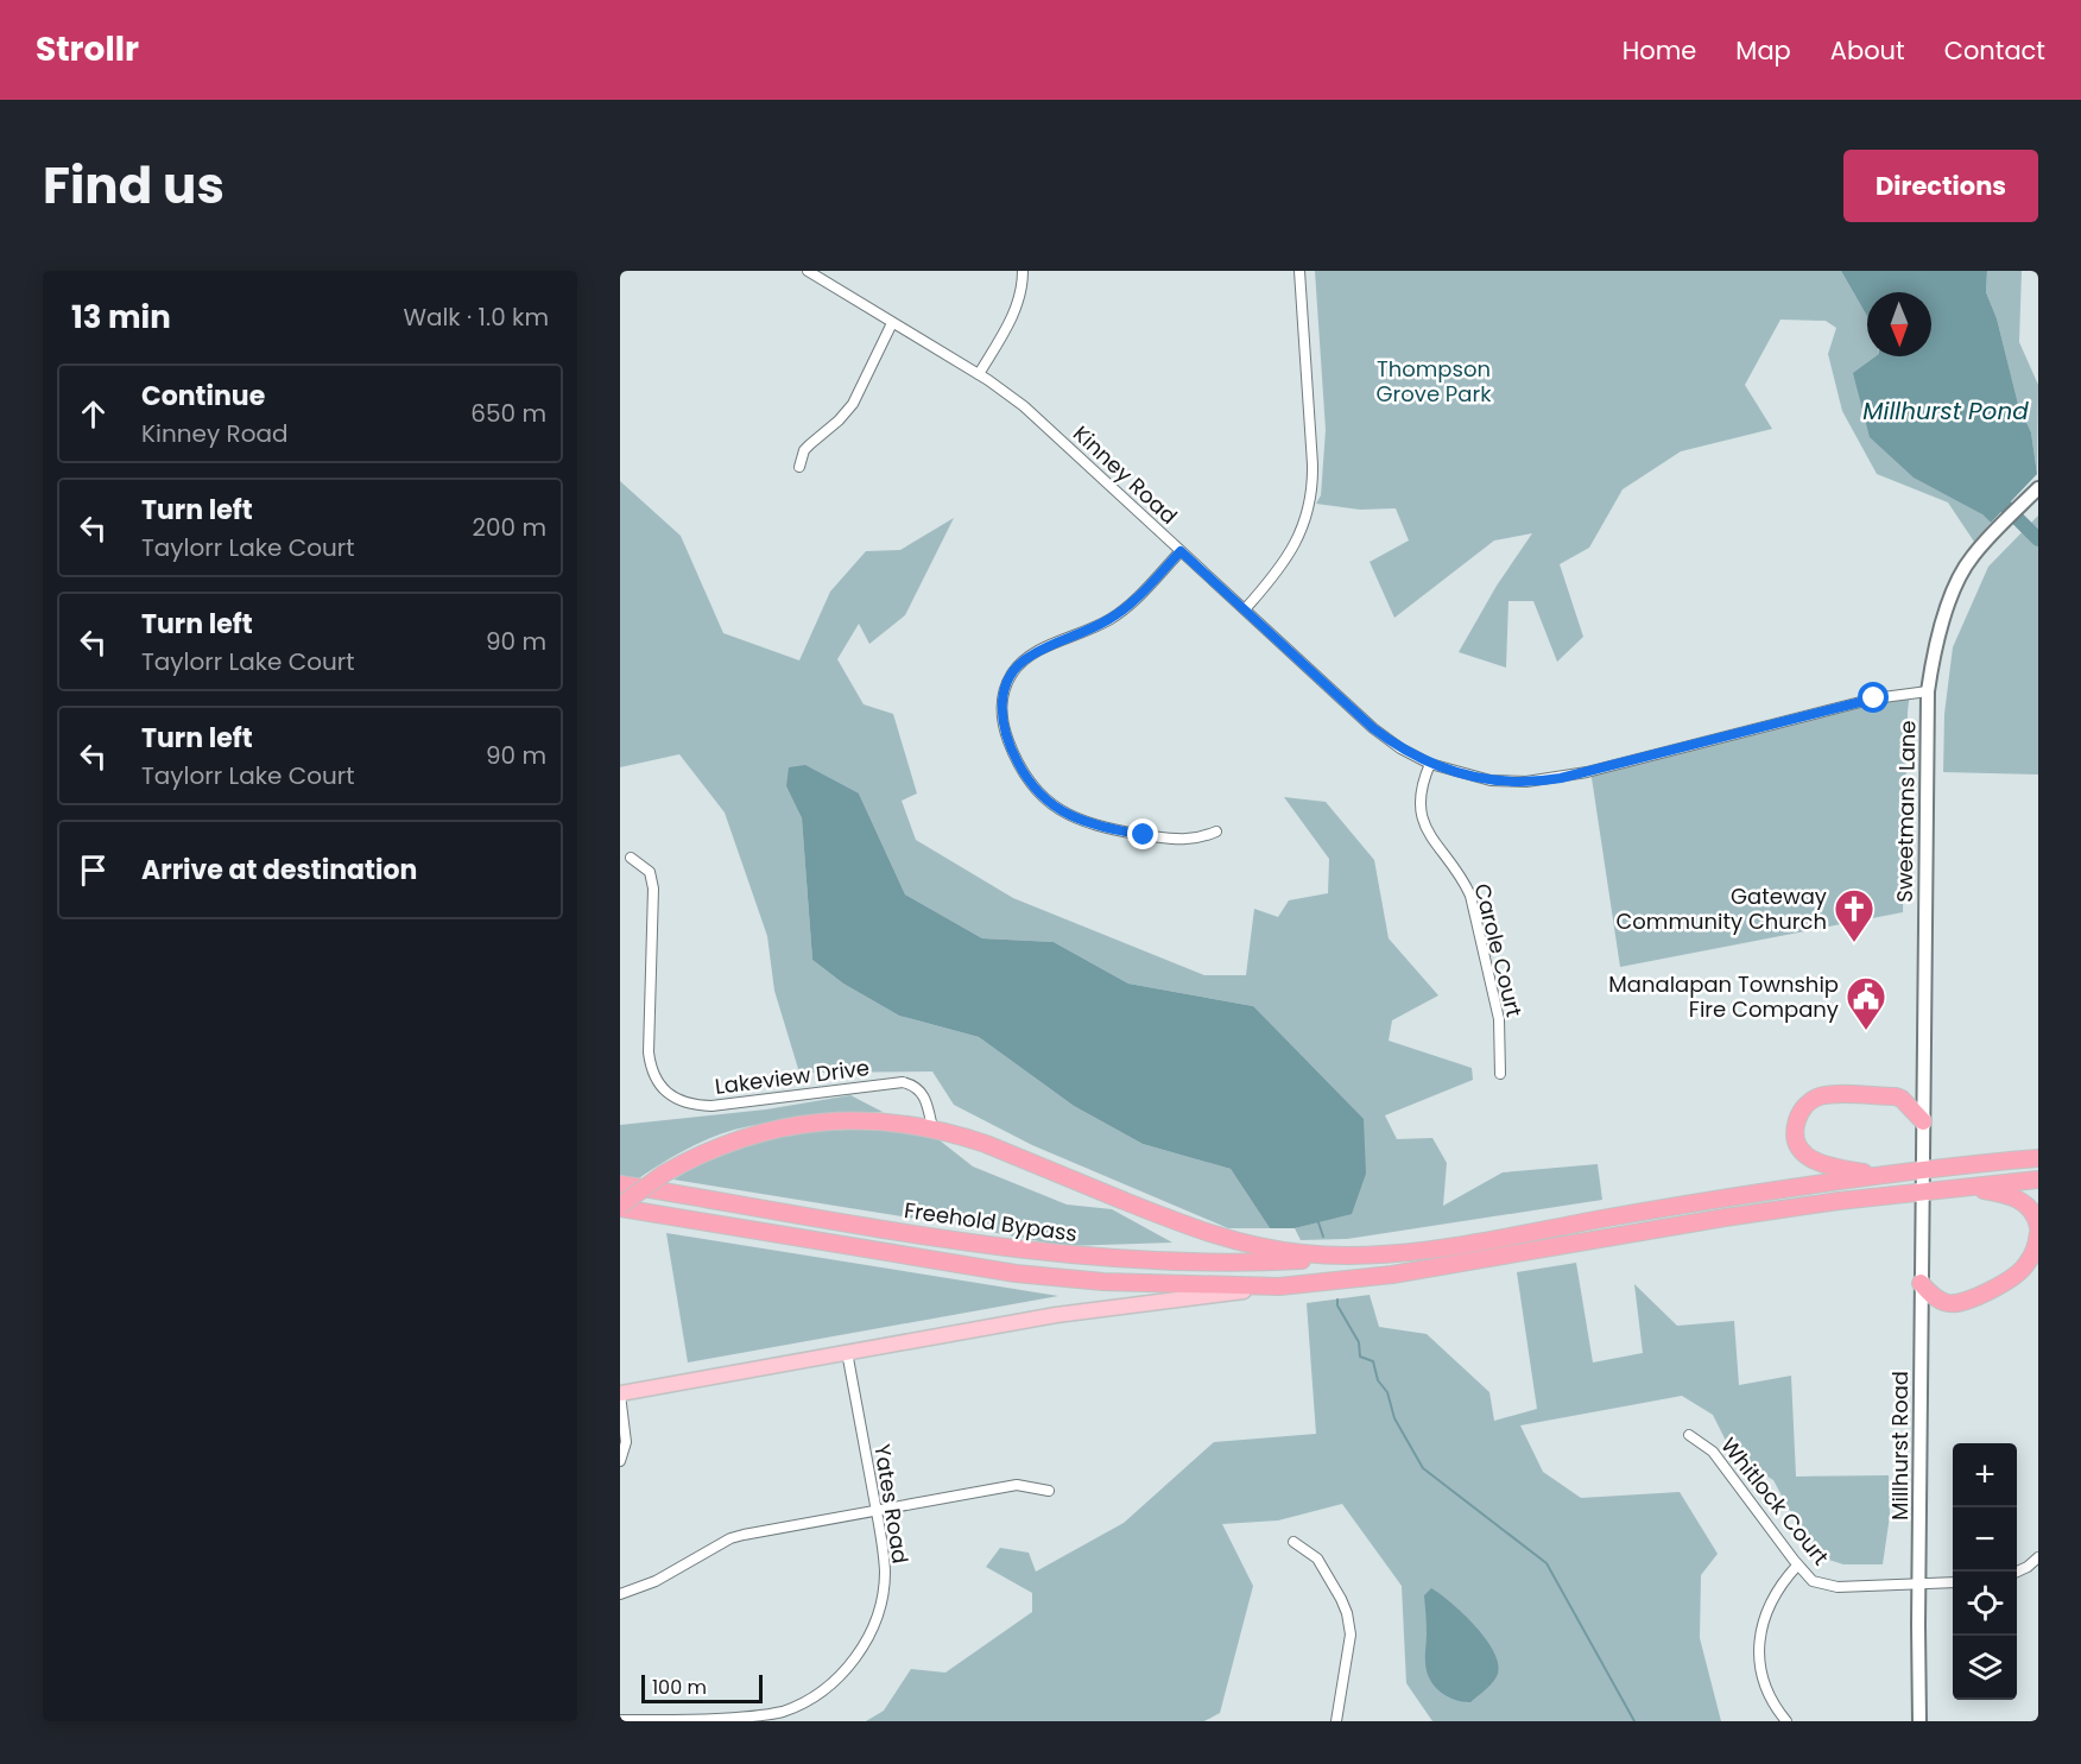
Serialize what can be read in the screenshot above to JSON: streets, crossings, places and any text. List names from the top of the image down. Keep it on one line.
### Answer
{"streets":{"highway":["Freehold Bypass"],"street":["Kinney Road","Sweetmans Lane","Carole Court","Lakeview Drive","Millhurst Road","Whitlock Court","Yates Road"]},"crossings":[["Kinney Road","Sweetmans Lane"],["Kinney Road","Carole Court"],["Sweetmans Lane","Millhurst Road"],["Freehold Bypass","Millhurst Road"],["Millhurst Road","Whitlock Court"]],"water":["Millhurst Pond"],"parks":["Thompson Grove Park"],"places":{"church":["Gateway Community Church"],"public building":["Manalapan Township Fire Company"]},"scale_bar":"100 m","north":"bottom","page":{"header":"Strollr","nav":["Home","Map","About","Contact"],"title":"Find us","buttons":"Directions","heading":["13 min","Walk · 1.0 km"],"list":[["Continue","Kinney Road","650 m"],["Turn left","Taylorr Lake Court","200 m"],["Turn left","Taylorr Lake Court","90 m"],["Turn left","Taylorr Lake Court","90 m"],"Arrive at destination"],"map_buttons":["+","−"],"scale":"100 m"}}
